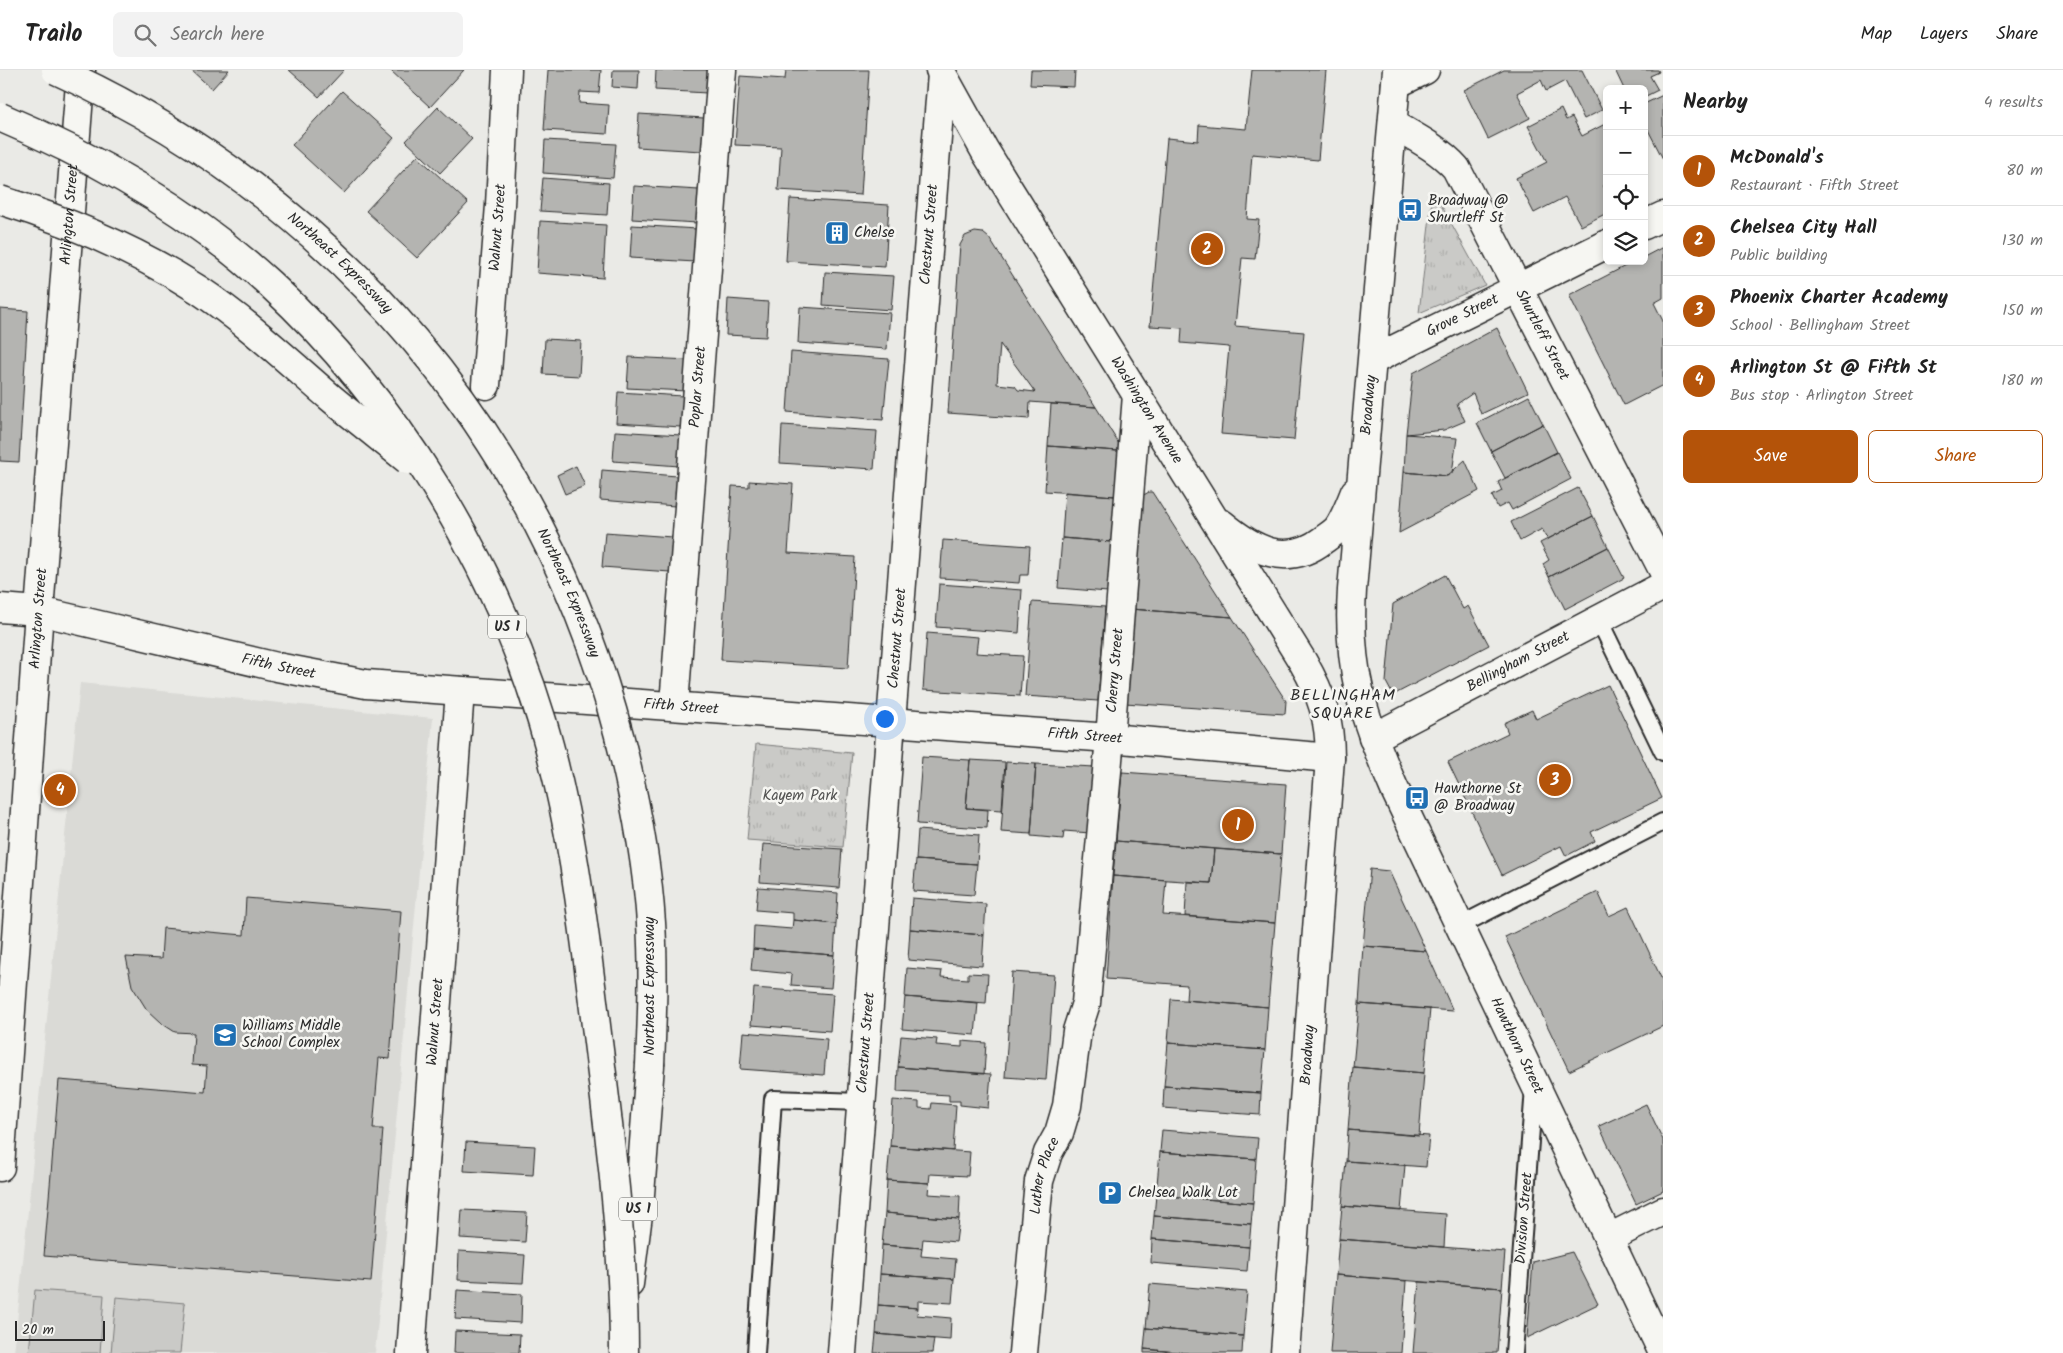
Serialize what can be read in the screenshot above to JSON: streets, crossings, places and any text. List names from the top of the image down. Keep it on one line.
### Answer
{"streets":{"main road":["Arlington Street","Walnut Street","Chestnut Street","Northeast Expressway","Grove Street","Shurtleff Street","Poplar Street","Broadway","Washington Avenue","US 1","Bellingham Street","Fifth Street","Cherry Street","Hawthorn Street","Luther Place"],"lane":["Division Street"]},"crossings":[["Arlington Street","Fifth Street"],["Walnut Street","Fifth Street"],["Chestnut Street","Washington Avenue"],["Chestnut Street","Fifth Street"],["Grove Street","Shurtleff Street"],["Grove Street","Broadway"],["Shurtleff Street","Broadway"],["Poplar Street","Fifth Street"],["Broadway","Washington Avenue"],["Broadway","Bellingham Street"],["Broadway","Fifth Street"],["Broadway","Hawthorn Street"],["Washington Avenue","Fifth Street"],["Washington Avenue","Cherry Street"],["Bellingham Street","Hawthorn Street"],["Fifth Street","Cherry Street"],["Cherry Street","Luther Place"],["Hawthorn Street","Division Street"]],"districts":["BELLINGHAM SQUARE"],"parks":["Kayem Park"],"places":{"bus stop":["Broadway @ Shurtleff St","Hawthorne St @ Broadway"],"building":["Chelse"],"school or university":["Williams Middle School Complex"],"parking":["Chelsea Walk Lot"]},"scale_bar":"20 m","page":{"header":"Trailo","search":"Search here","nav":["Map","Layers","Share"],"heading":["Nearby","4 results"],"map_buttons":["+","−"],"list":[{"mark":"1","name":"McDonald's","note":"Restaurant · Fifth Street","value":"80 m"},{"mark":"2","name":"Chelsea City Hall","note":"Public building","value":"130 m"},{"mark":"3","name":"Phoenix Charter Academy","note":"School · Bellingham Street","value":"150 m"},{"mark":"4","name":"Arlington St @ Fifth St","note":"Bus stop · Arlington Street","value":"180 m"}],"pins":["2","3","4","1"],"buttons":["Save","Share"],"scale":"20 m"}}
